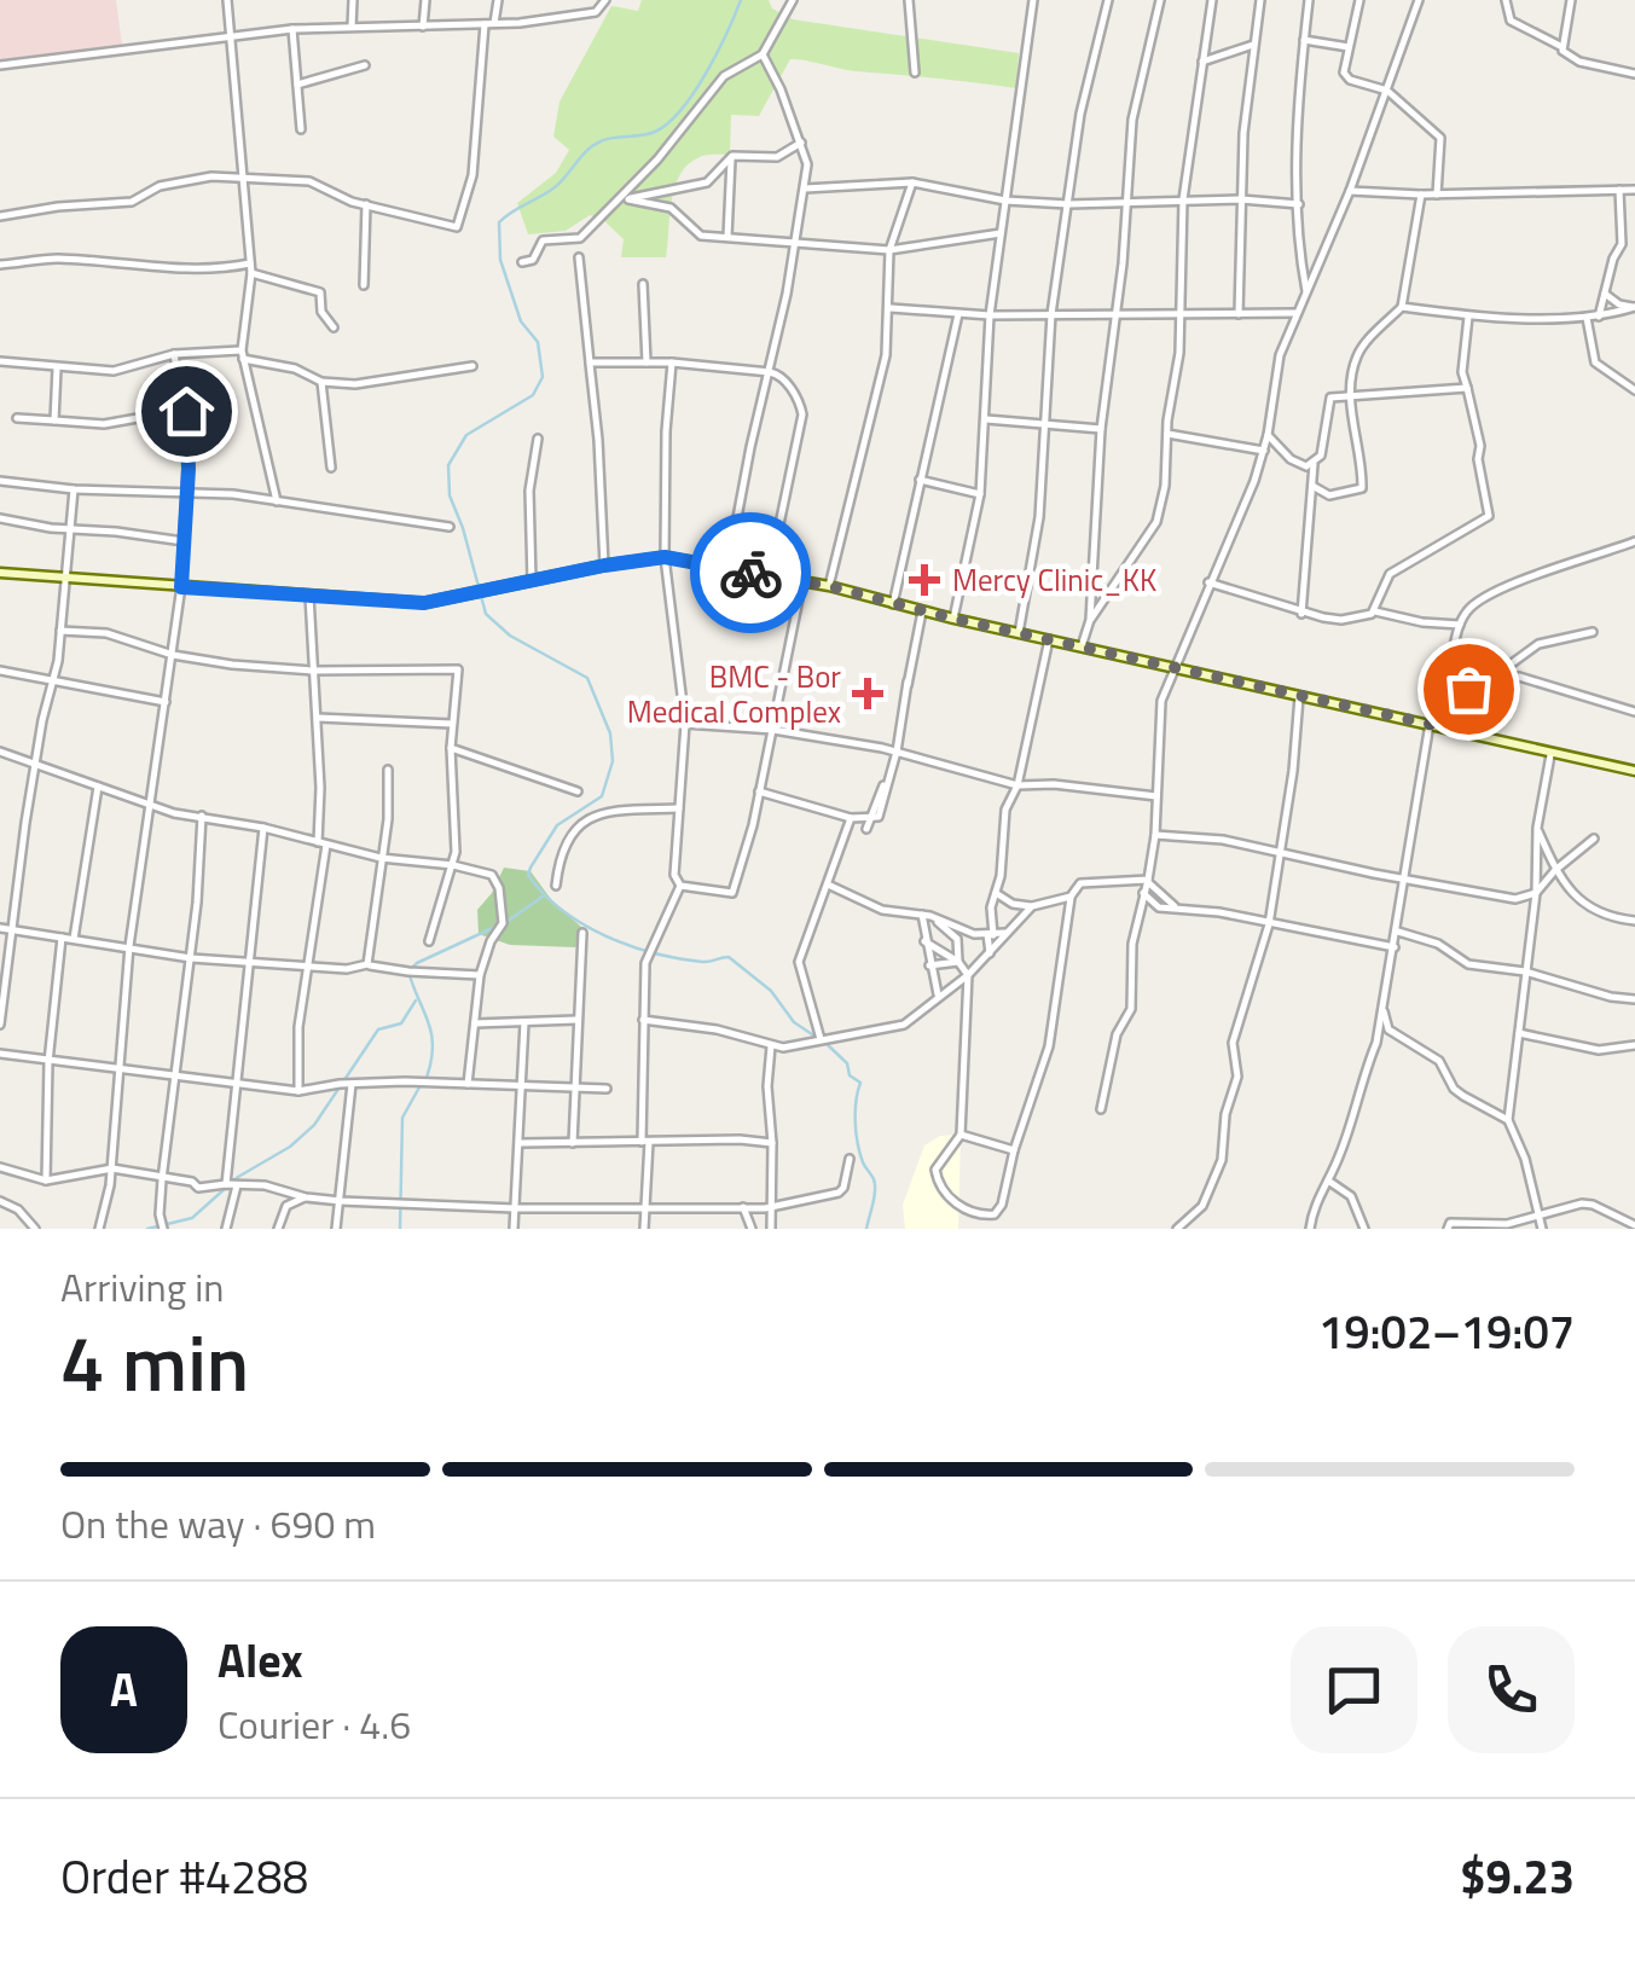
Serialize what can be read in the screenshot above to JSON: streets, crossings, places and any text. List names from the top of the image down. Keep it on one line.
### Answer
{"places":{"health":["Mercy Clinic_KK","BMC - Bor Medical Complex"]},"page":{"heading":["4 min","Arriving in","19:02–19:07"],"panel":["Alex","Courier · 4.6","Order #4288","$9.23"],"bar":"On the way · 690 m","round":"A"}}
